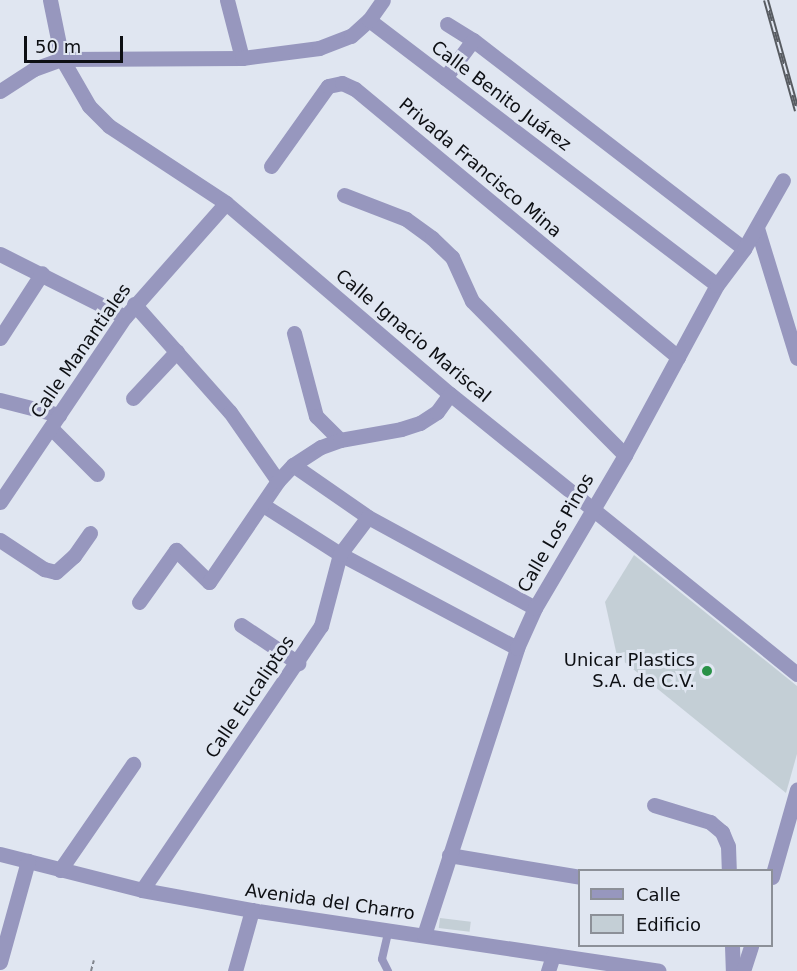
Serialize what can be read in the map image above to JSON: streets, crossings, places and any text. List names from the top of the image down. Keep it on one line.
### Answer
{"streets":{"street":["Calle Benito Juárez","Privada Francisco Mina","Calle Ignacio Mariscal","Calle Manantiales","Calle Los Pinos","Calle Eucaliptos","Avenida del Charro"]},"crossings":[["Calle Benito Juárez","Calle Los Pinos"],["Privada Francisco Mina","Calle Los Pinos"],["Calle Ignacio Mariscal","Calle Manantiales"],["Calle Ignacio Mariscal","Calle Los Pinos"],["Calle Los Pinos","Avenida del Charro"],["Calle Eucaliptos","Avenida del Charro"]],"places":["Unicar Plastics S.A. de C.V."],"legend":["Calle","Edificio"],"scale_bar":"50 m"}
